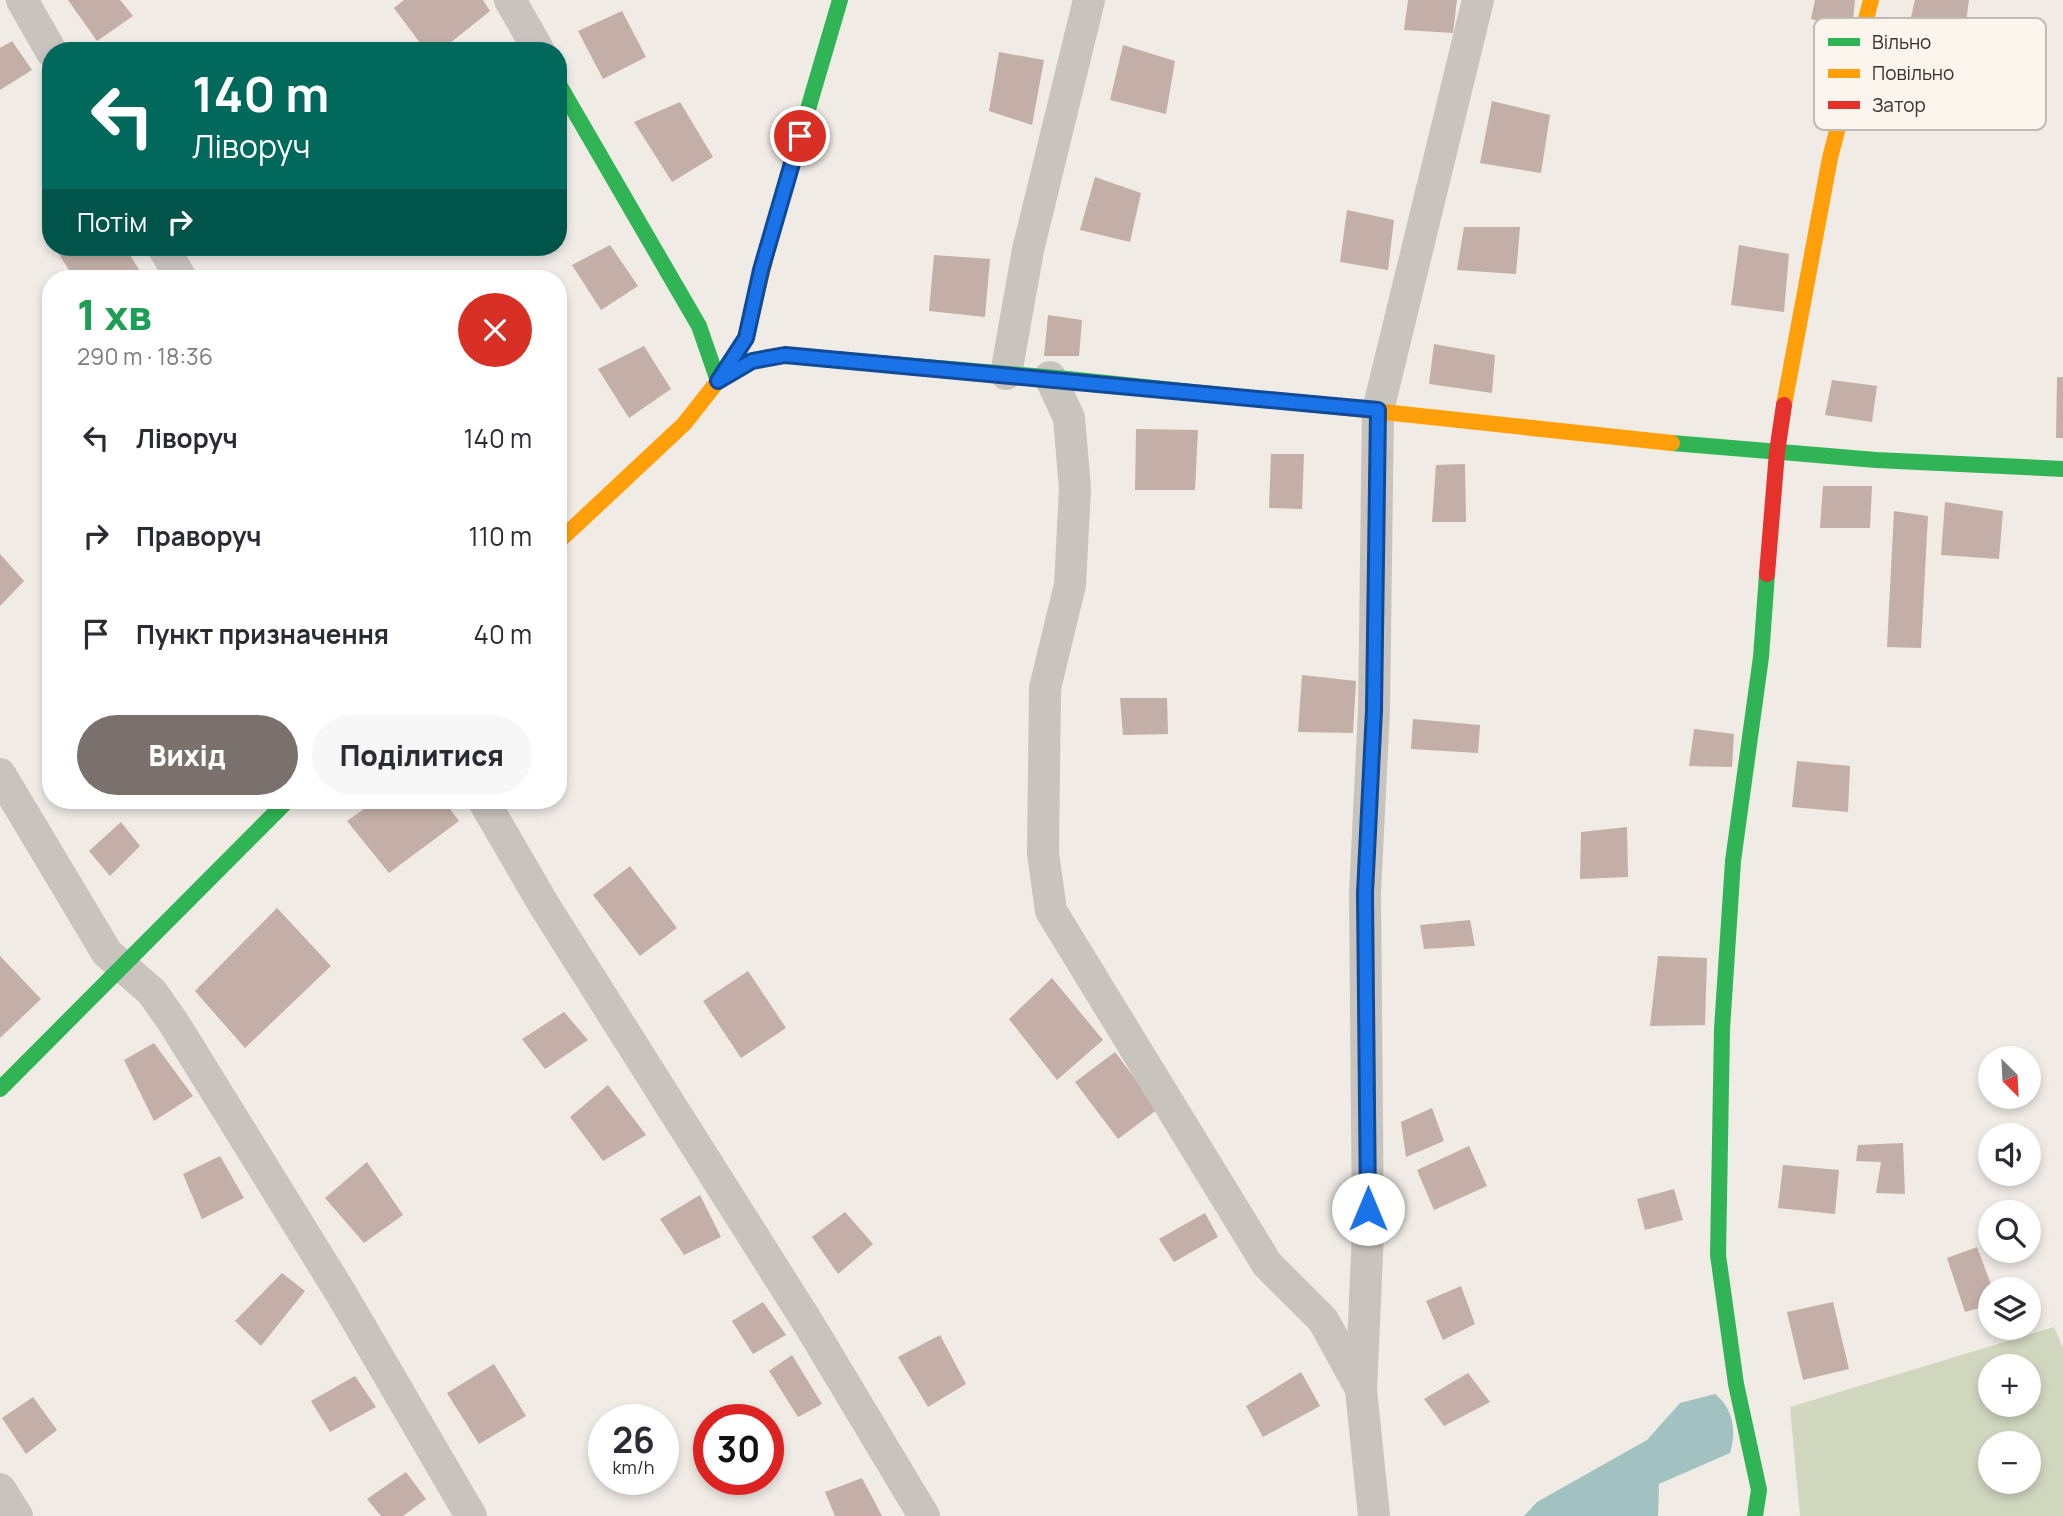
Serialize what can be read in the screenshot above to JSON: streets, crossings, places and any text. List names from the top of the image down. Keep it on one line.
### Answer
{"legend":["Вільно","Повільно","Затор"],"north":"bottom right","page":{"turn":["140 m","Ліворуч"],"then":"Потім","heading":["1 хв","290 m · 18:36"],"list":[{"name":"Ліворуч","value":"140 m"},{"name":"Праворуч","value":"110 m"},{"name":"Пункт призначення","value":"40 m"}],"buttons":["Вихід","Поділитися"],"map_buttons":["+","−"],"speed":"26 km/h","limit":"30"}}
